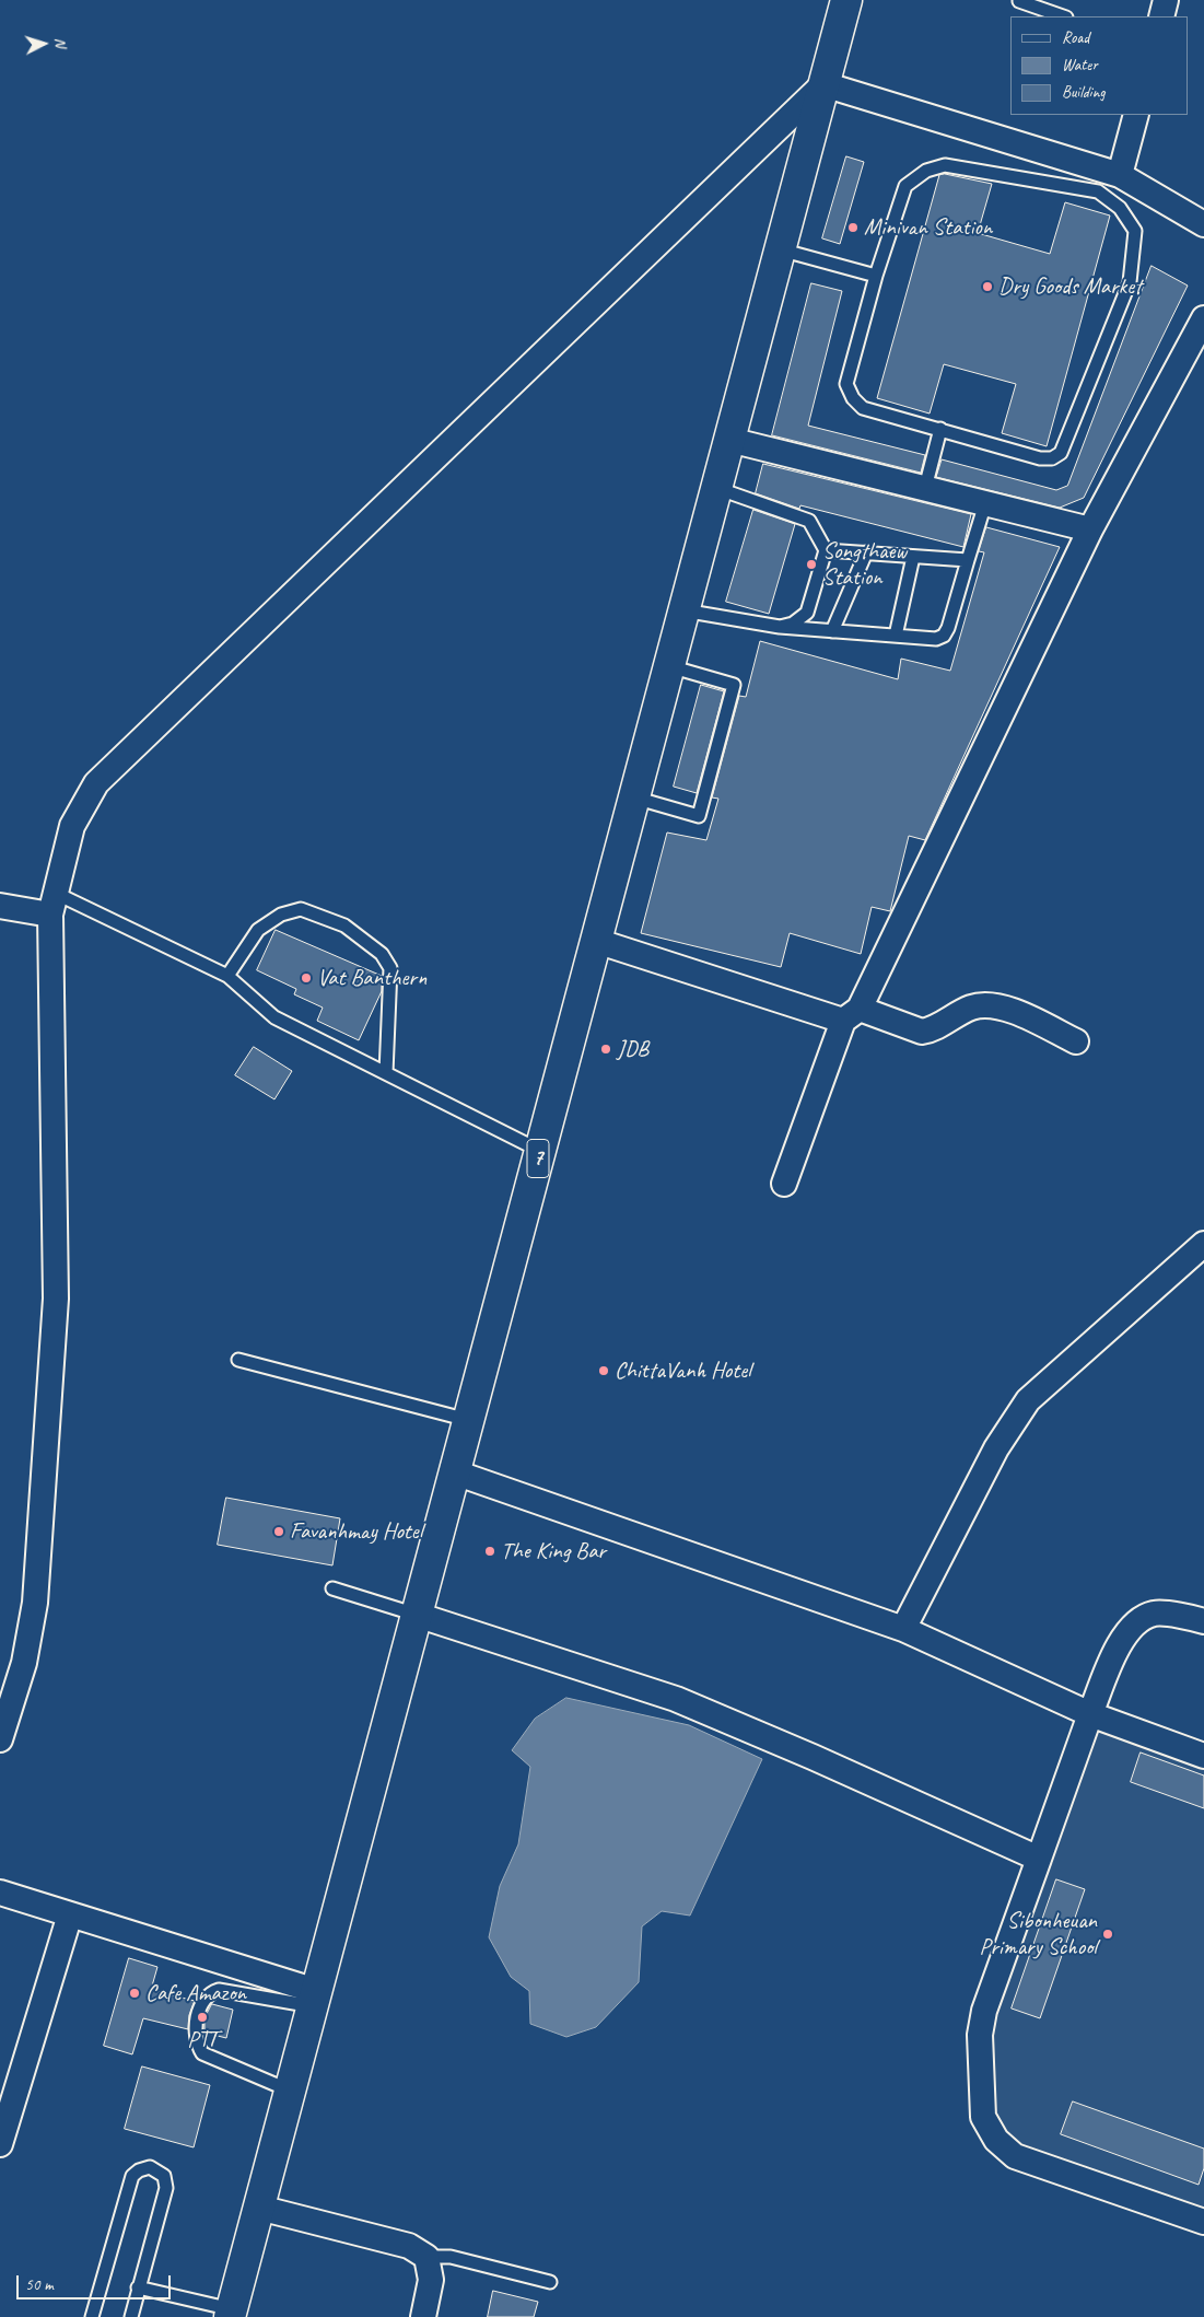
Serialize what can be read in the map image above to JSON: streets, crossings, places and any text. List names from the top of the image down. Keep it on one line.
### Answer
{"streets":{"highway":["7"]},"places":["Minivan Station","Dry Goods Market","Songthaew Station","Vat Banthern","JDB","ChittaVanh Hotel","Favanhmay Hotel","The King Bar","Sibonheuan Primary School","Cafe Amazon","PTT"],"legend":["Road","Water","Building"],"scale_bar":"50 m","north":"right"}
